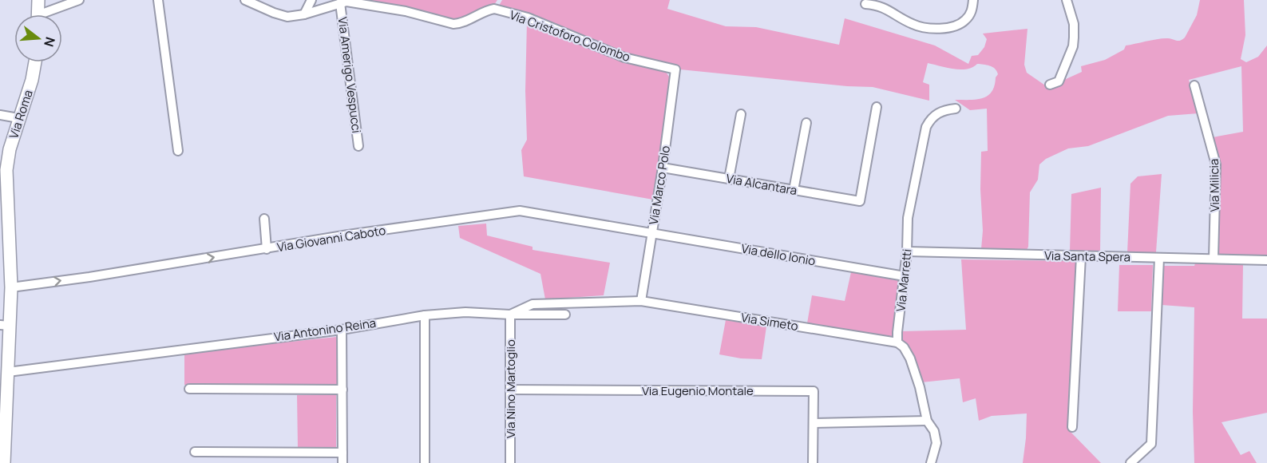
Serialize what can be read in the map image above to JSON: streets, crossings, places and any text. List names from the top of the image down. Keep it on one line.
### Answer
{"streets":{"main road":["Via Roma"],"street":["Via Cristoforo Colombo","Via Amerigo Vespucci","Via Alcantara","Via Marco Polo","Via Milicia","Via Giovanni Caboto","Via dello Ionio","Via Santa Spera","Via Marretti","Via Simeto","Via Antonino Reina","Via Nino Martoglio","Via Eugenio Montale"]},"crossings":[["Via Cristoforo Colombo","Via Amerigo Vespucci"],["Via Cristoforo Colombo","Via Marco Polo"],["Via Roma","Via Giovanni Caboto"],["Via Roma","Via Antonino Reina"],["Via Alcantara","Via Marco Polo"],["Via Marco Polo","Via Giovanni Caboto"],["Via Marco Polo","Via dello Ionio"],["Via Marco Polo","Via Simeto"],["Via Marco Polo","Via Antonino Reina"],["Via Milicia","Via Santa Spera"],["Via Giovanni Caboto","Via dello Ionio"],["Via dello Ionio","Via Marretti"],["Via Santa Spera","Via Marretti"],["Via Marretti","Via Simeto"],["Via Simeto","Via Antonino Reina"],["Via Antonino Reina","Via Nino Martoglio"],["Via Nino Martoglio","Via Eugenio Montale"]],"one_way":["Via Giovanni Caboto"],"north":"right"}
